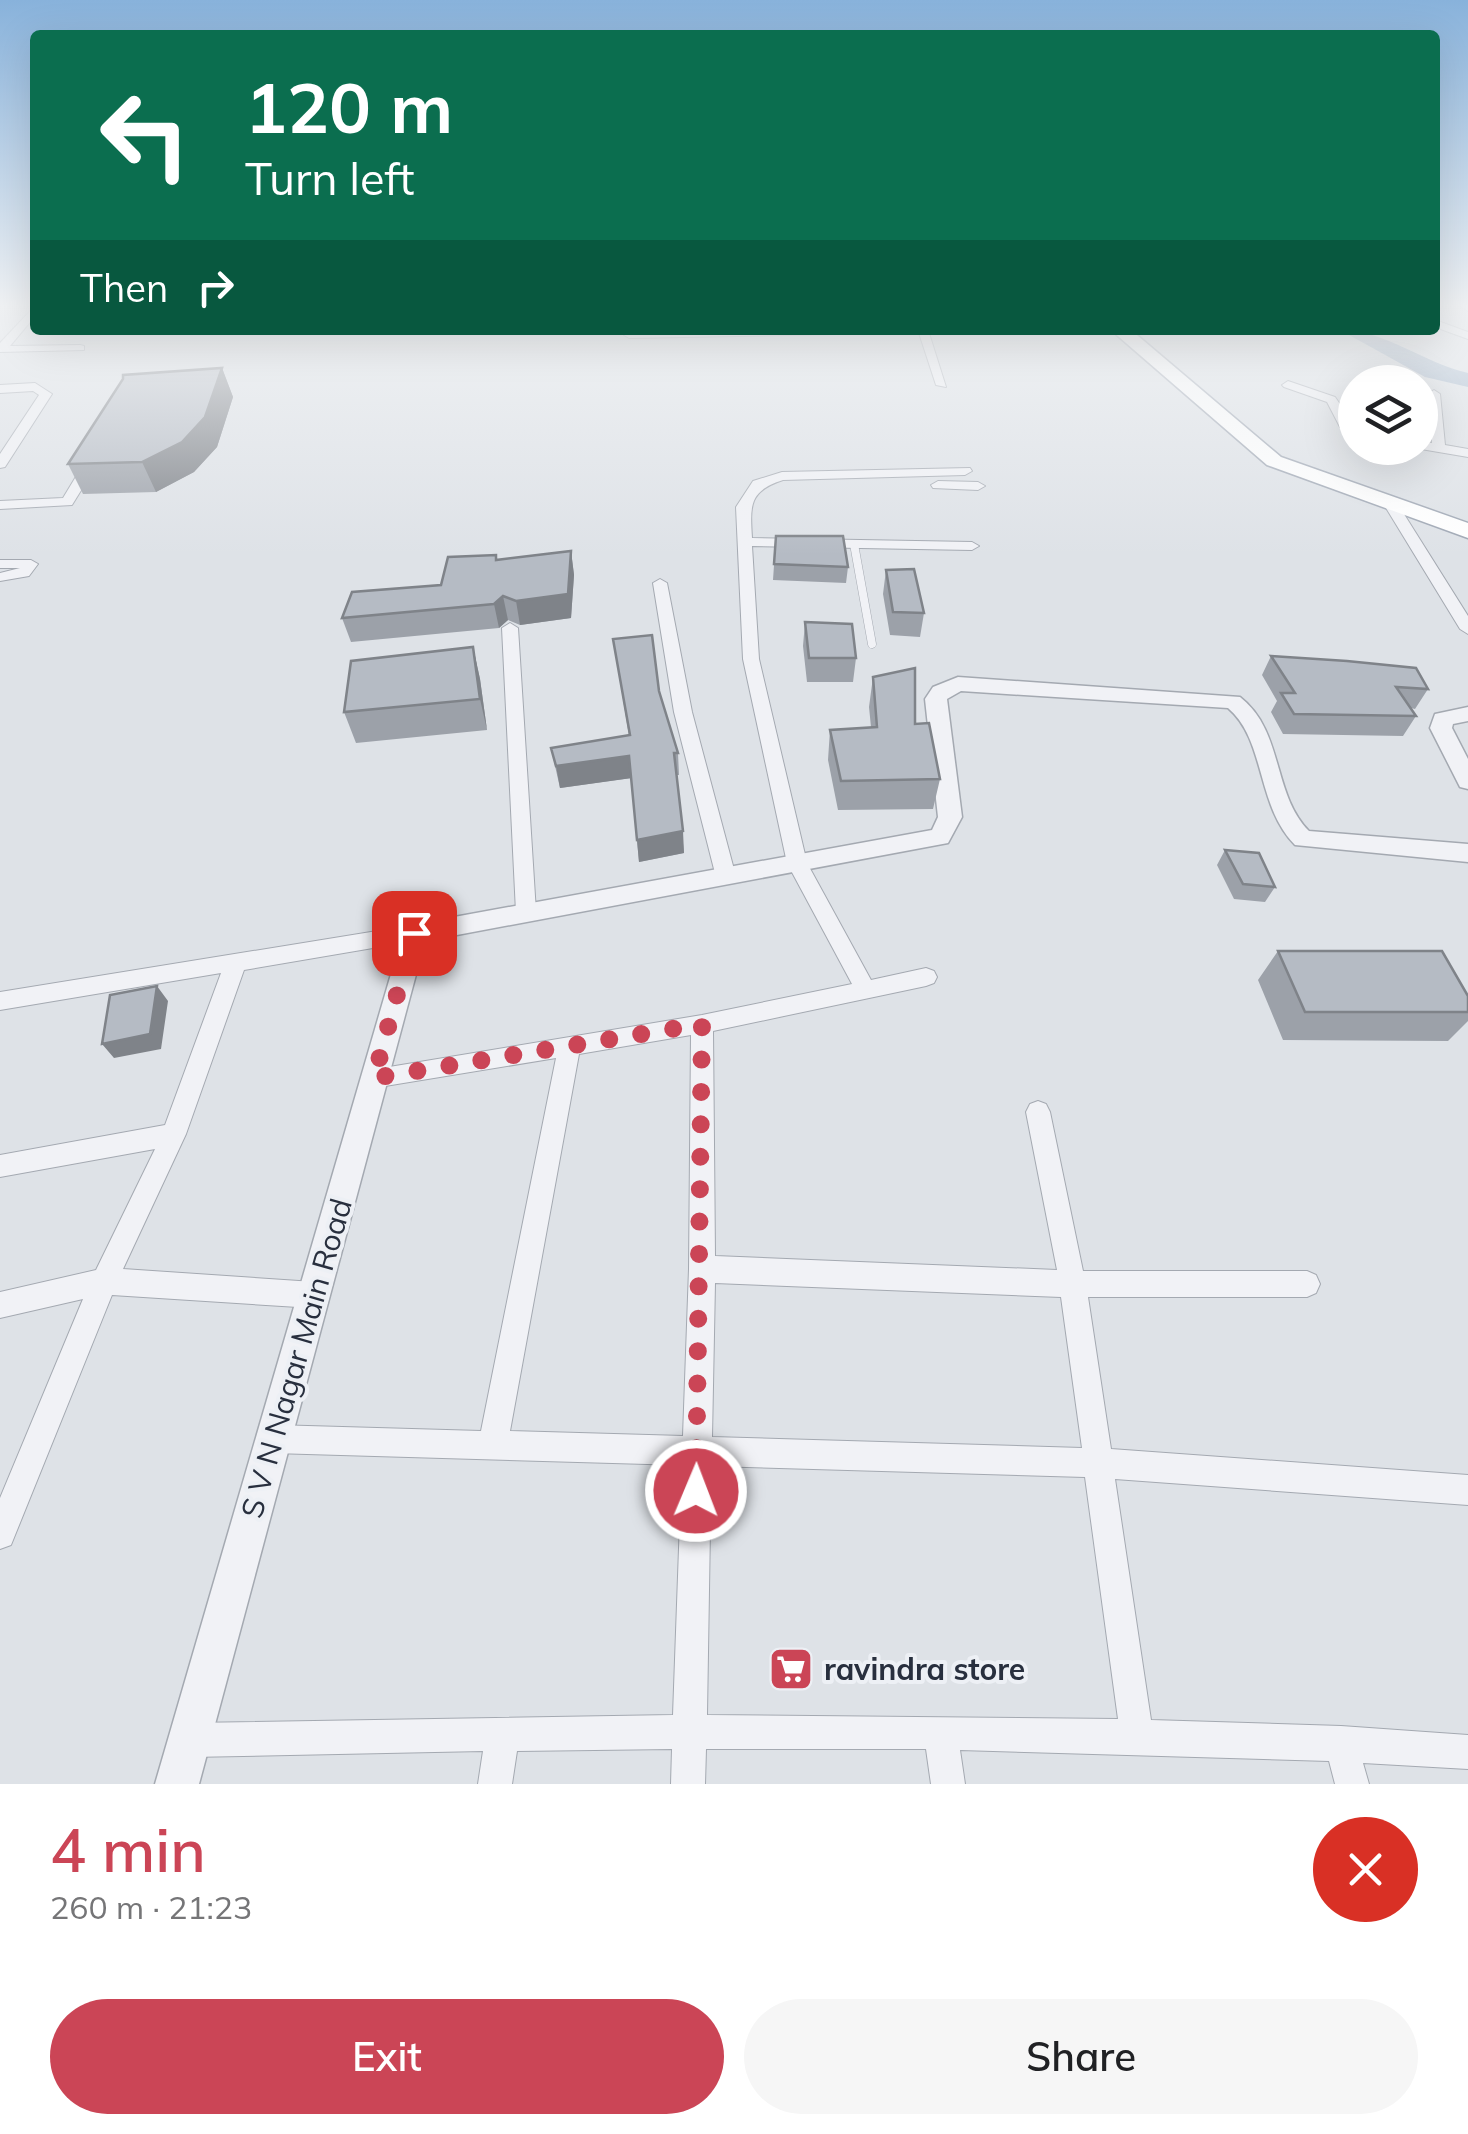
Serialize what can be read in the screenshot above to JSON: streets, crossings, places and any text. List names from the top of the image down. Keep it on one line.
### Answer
{"streets":{"street":["S V N Nagar Main Road"]},"places":{"supermarket":["ravindra store"]},"page":{"turn":["120 m","Turn left"],"then":"Then","heading":["4 min","260 m · 21:23"],"buttons":["Exit","Share"]}}
